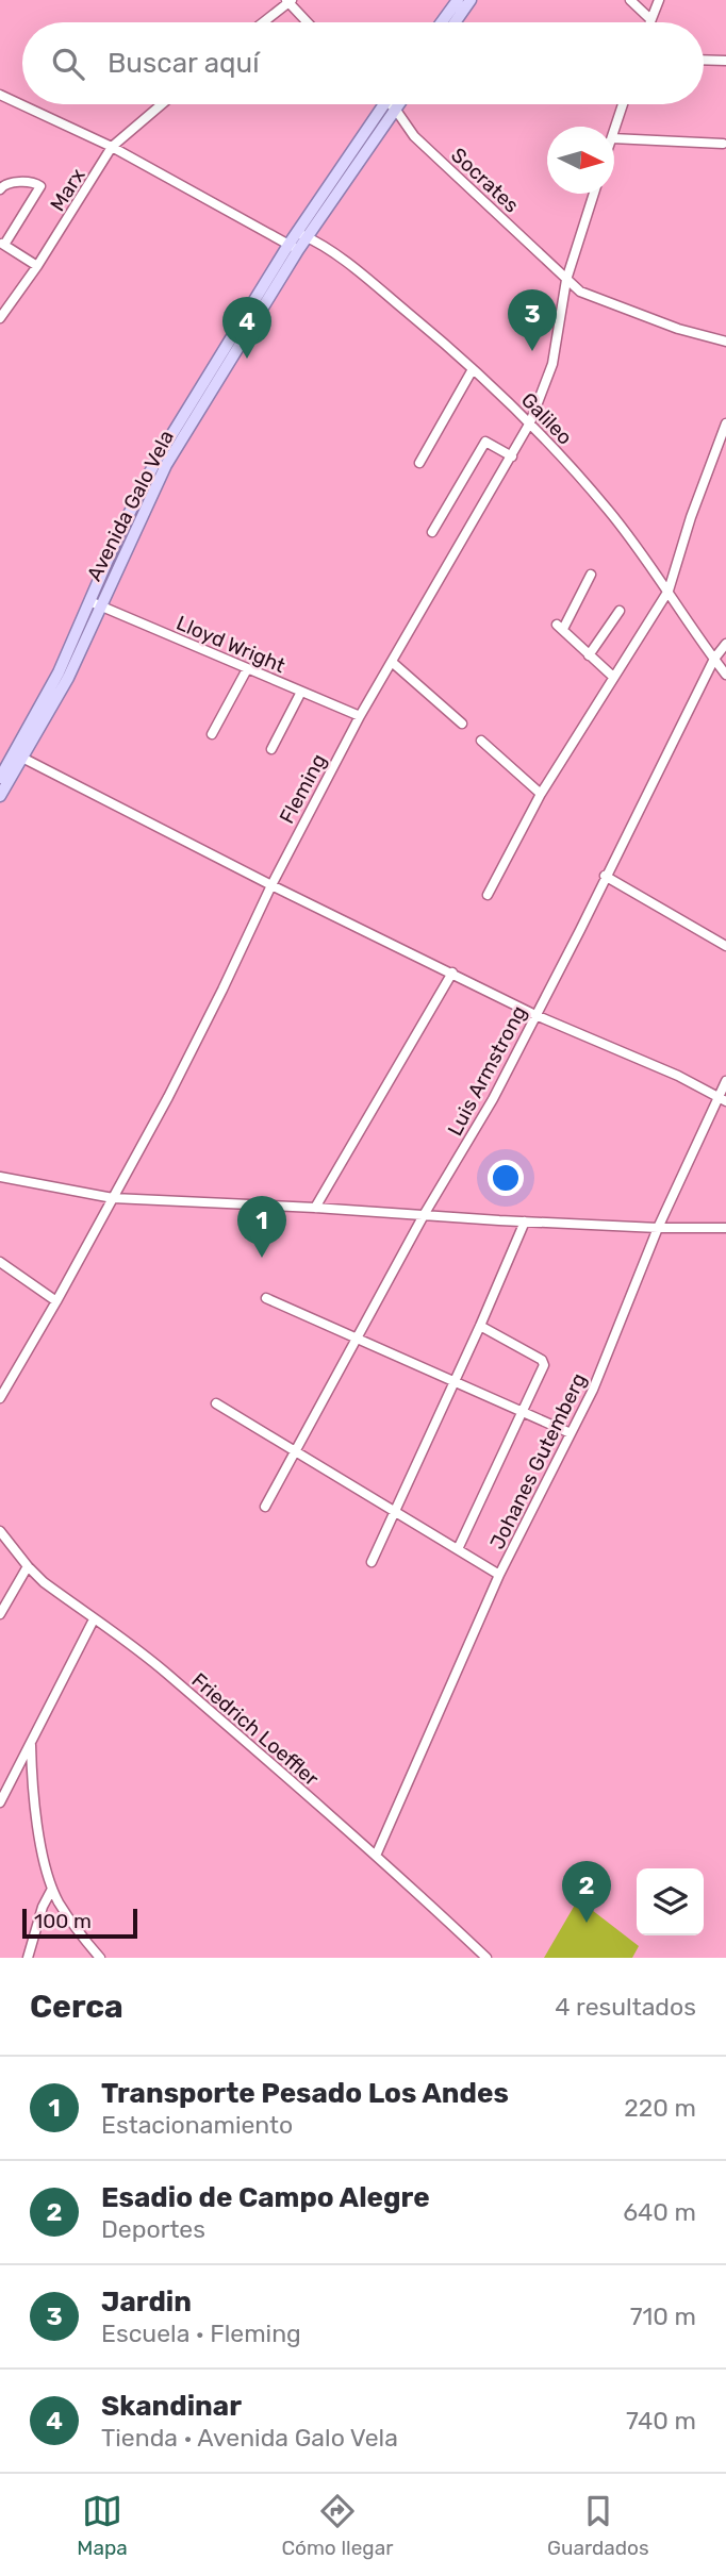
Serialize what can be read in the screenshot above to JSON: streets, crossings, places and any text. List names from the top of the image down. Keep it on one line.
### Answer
{"streets":{"main road":["Avenida Galo Vela"],"street":["Socrates","Marx","Galileo","Lloyd Wright","Fleming","Luis Armstrong","Johanes Gutemberg","Friedrich Loeffler"]},"crossings":[["Socrates","Avenida Galo Vela"],["Socrates","Fleming"],["Galileo","Avenida Galo Vela"],["Galileo","Fleming"],["Galileo","Luis Armstrong"],["Avenida Galo Vela","Lloyd Wright"],["Lloyd Wright","Fleming"],["Johanes Gutemberg","Friedrich Loeffler"]],"scale_bar":"100 m","north":"right","page":{"search":"Buscar aquí","pins":["3","4","1","2"],"scale":"100 m","heading":["Cerca","4 resultados"],"list":[{"mark":"1","name":"Transporte Pesado Los Andes","note":"Estacionamiento","value":"220 m"},{"mark":"2","name":"Esadio de Campo Alegre","note":"Deportes","value":"640 m"},{"mark":"3","name":"Jardin","note":"Escuela · Fleming","value":"710 m"},{"mark":"4","name":"Skandinar","note":"Tienda · Avenida Galo Vela","value":"740 m"}],"nav":["Mapa","Cómo llegar","Guardados"]}}
